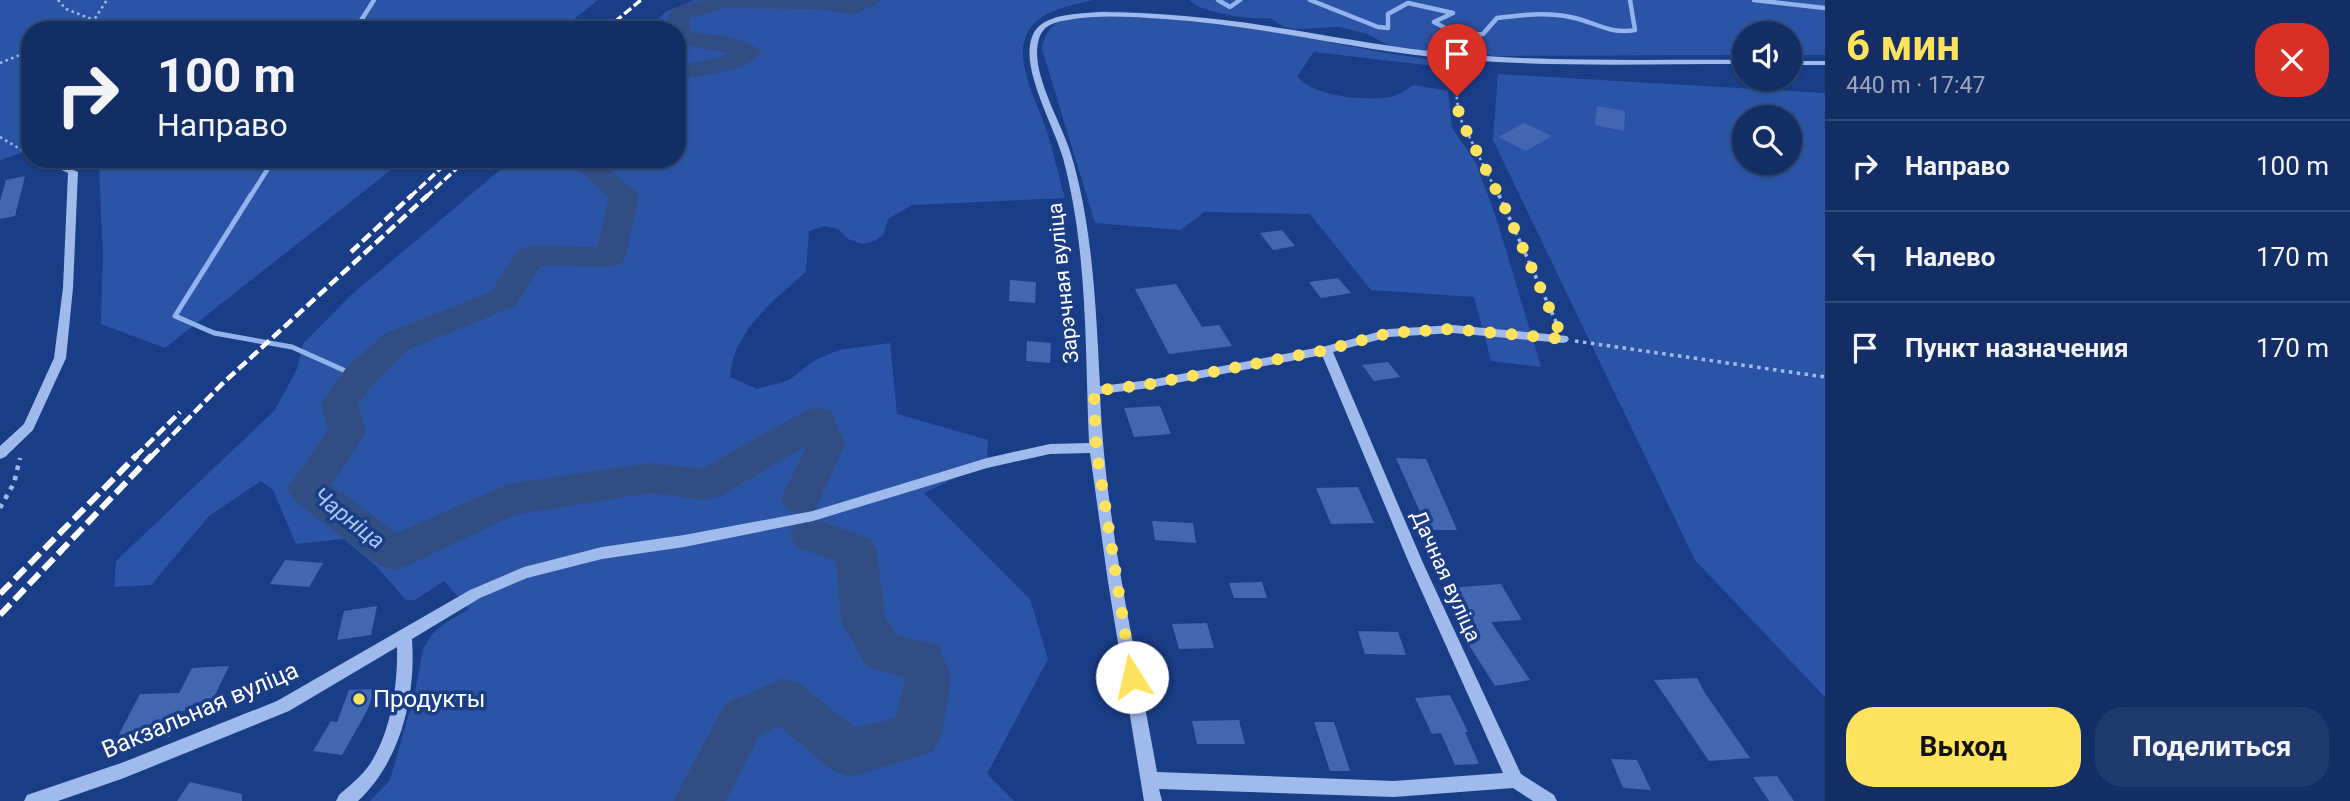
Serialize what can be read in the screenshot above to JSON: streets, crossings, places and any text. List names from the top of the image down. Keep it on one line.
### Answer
{"streets":{"street":["Зарэчная вуліца","Дачная вуліца","Вакзальная вуліца"]},"crossings":[["Зарэчная вуліца","Вакзальная вуліца"]],"water":["Чарніца"],"places":["Продукты"],"page":{"heading":["6 мин","440 m · 17:47"],"turn":["100 m","Направо"],"list":[{"name":"Направо","value":"100 m"},{"name":"Налево","value":"170 m"},{"name":"Пункт назначения","value":"170 m"}],"buttons":["Выход","Поделиться"]}}
